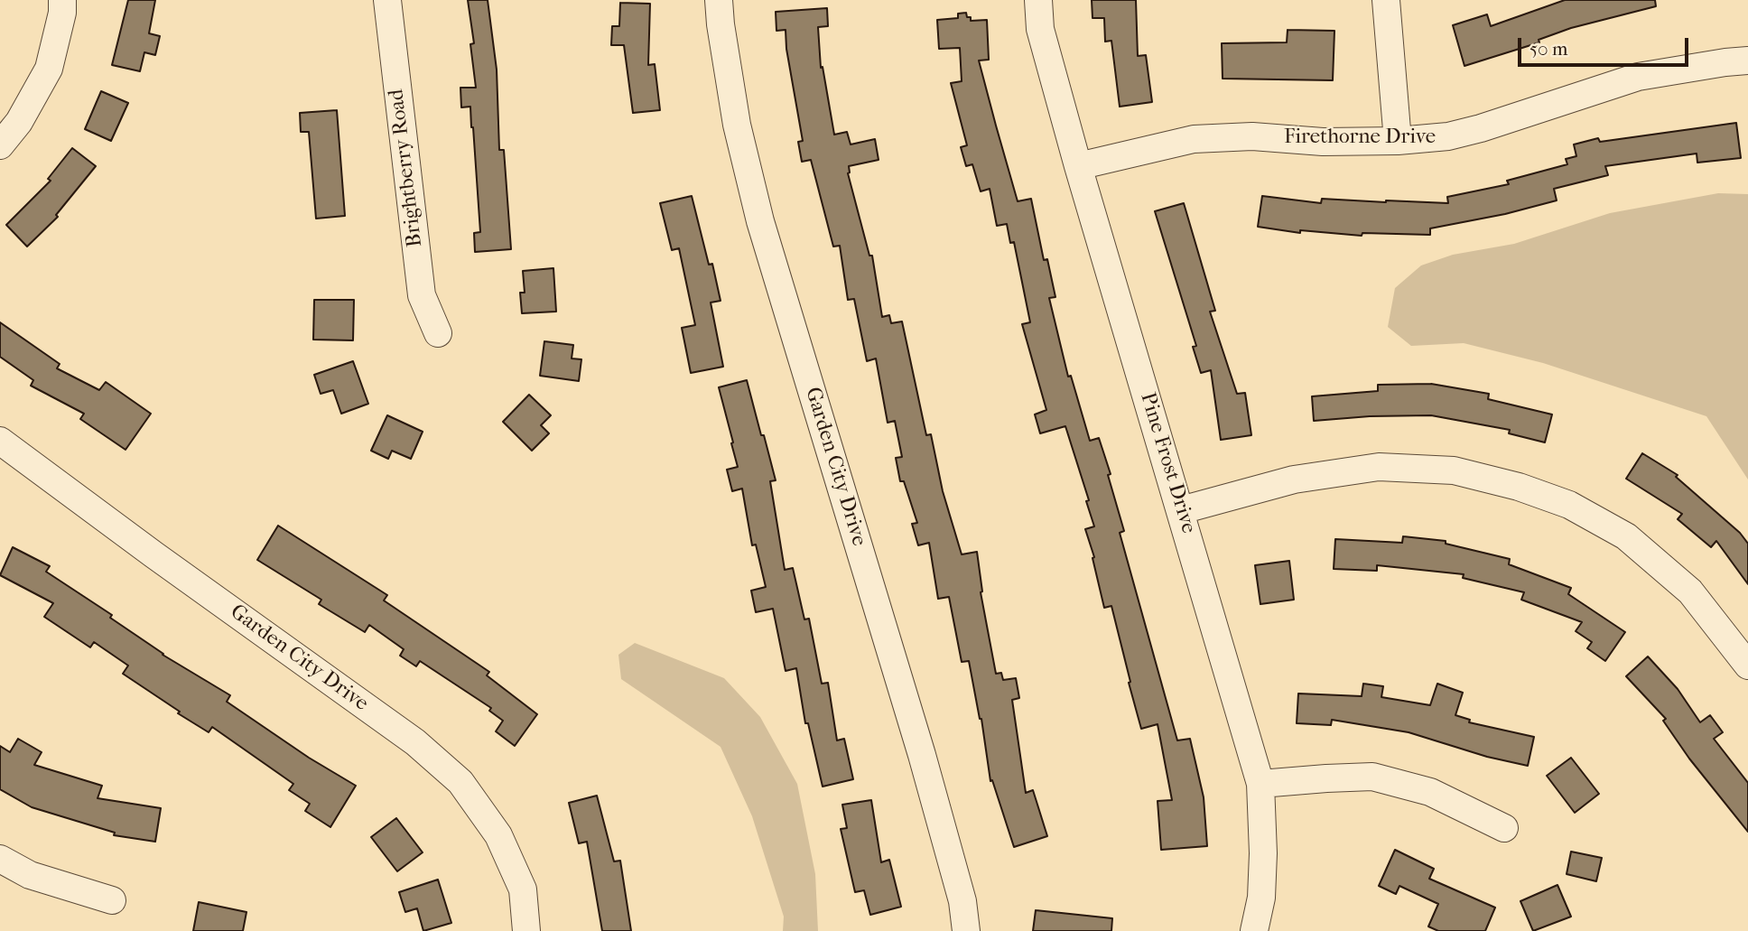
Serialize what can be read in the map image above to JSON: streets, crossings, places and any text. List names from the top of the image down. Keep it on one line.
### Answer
{"streets":{"street":["Firethorne Drive","Brightberry Road","Pine Frost Drive","Garden City Drive"]},"crossings":[["Firethorne Drive","Pine Frost Drive"]],"scale_bar":"50 m"}
